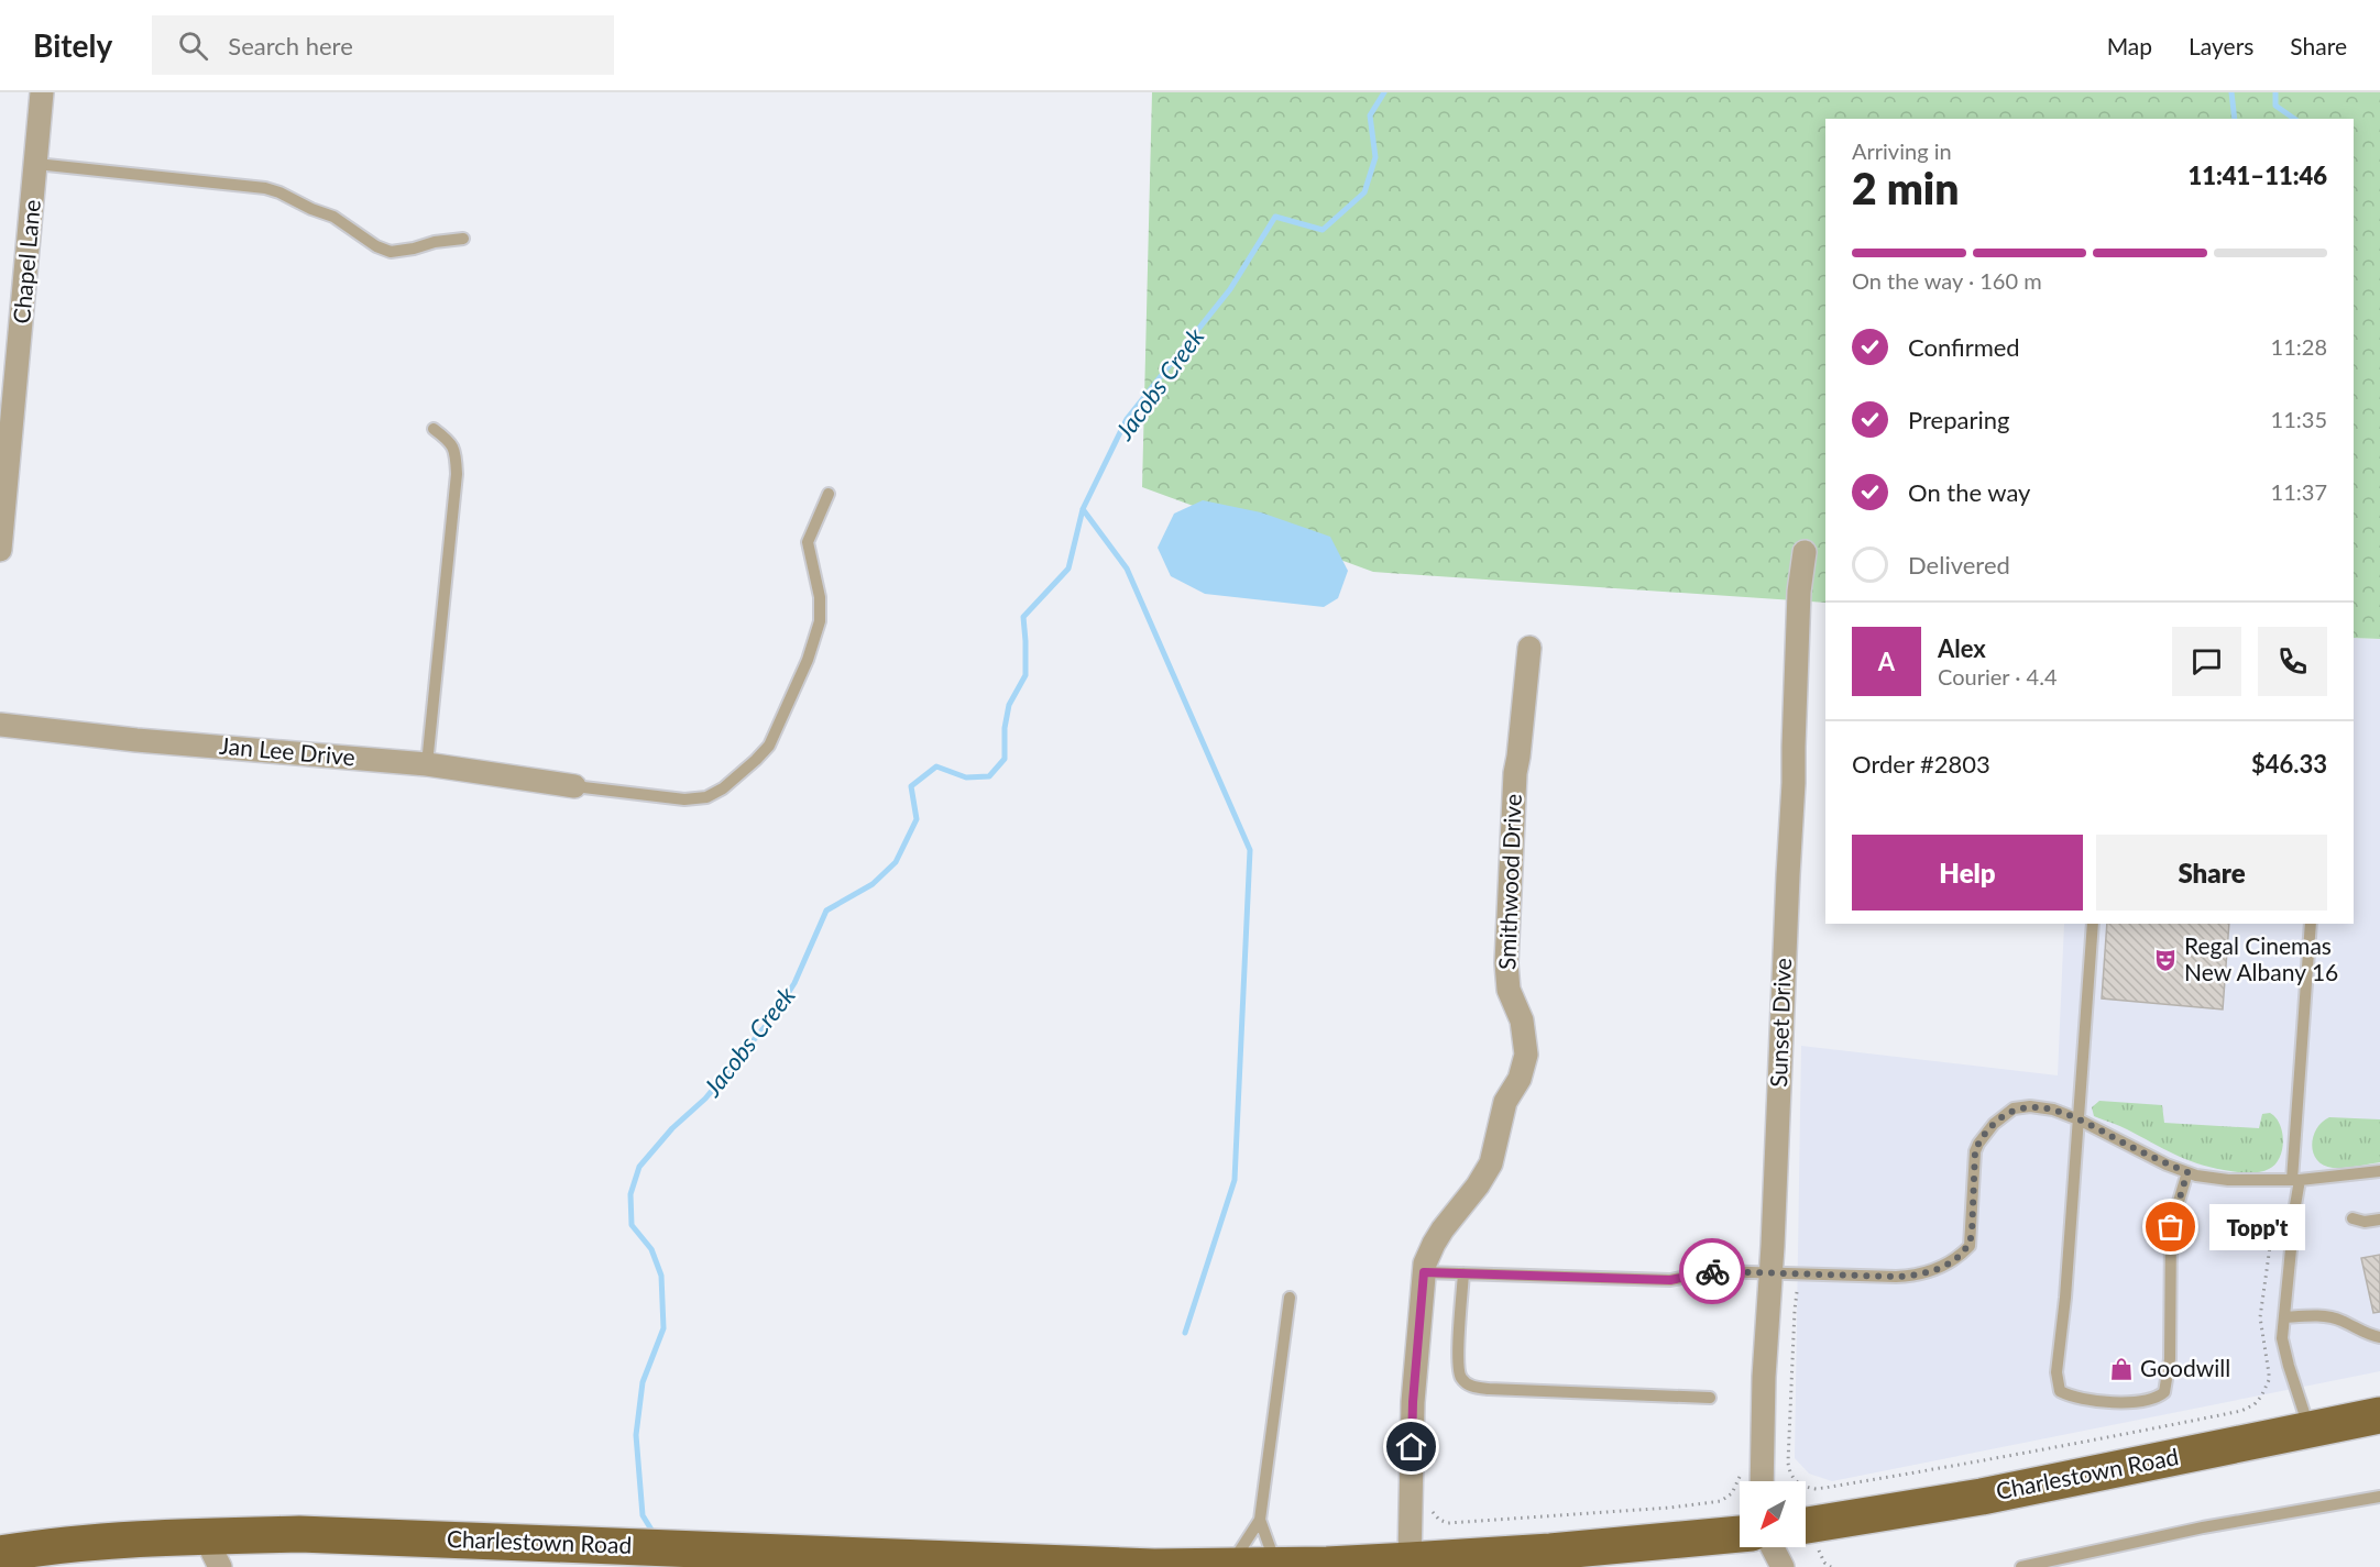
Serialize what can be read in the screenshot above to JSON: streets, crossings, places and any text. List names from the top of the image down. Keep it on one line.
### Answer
{"streets":{"main road":["Charlestown Road"],"street":["Chapel Lane","Jan Lee Drive","Smithwood Drive","Sunset Drive"]},"crossings":[["Smithwood Drive","Charlestown Road"]],"water":["Jacobs Creek"],"places":{"theatre":["Regal Cinemas New Albany 16"],"other":["Topp't"],"shop":["Goodwill"]},"north":"bottom left","page":{"header":"Bitely","search":"Search here","nav":["Map","Layers","Share"],"heading":["2 min","Arriving in","11:41–11:46"],"panel":["Alex","Courier · 4.4","Order #2803","$46.33"],"bar":"On the way · 160 m","list":[["Confirmed","11:28"],["Preparing","11:35"],["On the way","11:37"],"Delivered"],"round":"A","buttons":["Help","Share"],"bubble":"Topp't"}}
